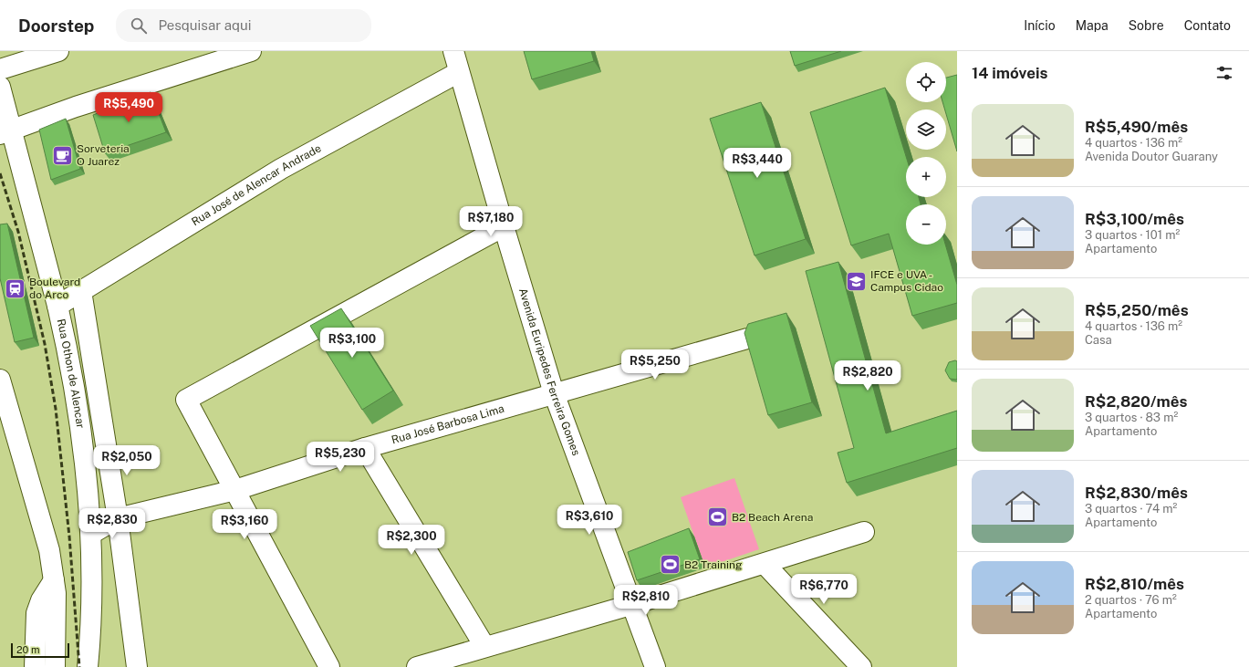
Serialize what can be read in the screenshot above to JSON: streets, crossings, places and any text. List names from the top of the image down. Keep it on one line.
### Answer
{"streets":{"street":["Rua José de Alencar Andrade","Avenida Euripedes Ferreira Gomes","Rua Othon de Alencar","Rua José Barbosa Lima"]},"crossings":[["Rua José de Alencar Andrade","Avenida Euripedes Ferreira Gomes"],["Rua José de Alencar Andrade","Rua Othon de Alencar"],["Avenida Euripedes Ferreira Gomes","Rua José Barbosa Lima"],["Rua Othon de Alencar","Rua José Barbosa Lima"]],"places":{"cafe":["Sorveteria O Juarez"],"school or university":["IFCE e UVA - Campus Cidao"],"station":["Boulevard do Arco"],"sports":["B2 Beach Arena","B2 Training"]},"scale_bar":"20 m","page":{"header":"Doorstep","search":"Pesquisar aqui","nav":["Início","Mapa","Sobre","Contato"],"heading":"14 imóveis","map_buttons":["+","−"],"price":["R$5,490","R$3,440","R$7,180","R$3,100","R$5,250","R$2,820","R$5,230","R$2,050","R$3,610","R$2,830","R$3,160","R$2,300","R$6,770","R$2,810"],"list":[{"name":"R$5,490/mês","note":"4 quartos · 136 m² · Avenida Doutor Guarany"},{"name":"R$3,100/mês","note":"3 quartos · 101 m² · Apartamento"},{"name":"R$5,250/mês","note":"4 quartos · 136 m² · Casa"},{"name":"R$2,820/mês","note":"3 quartos · 83 m² · Apartamento"},{"name":"R$2,830/mês","note":"3 quartos · 74 m² · Apartamento"},{"name":"R$2,810/mês","note":"2 quartos · 76 m² · Apartamento"}],"scale":"20 m"}}
